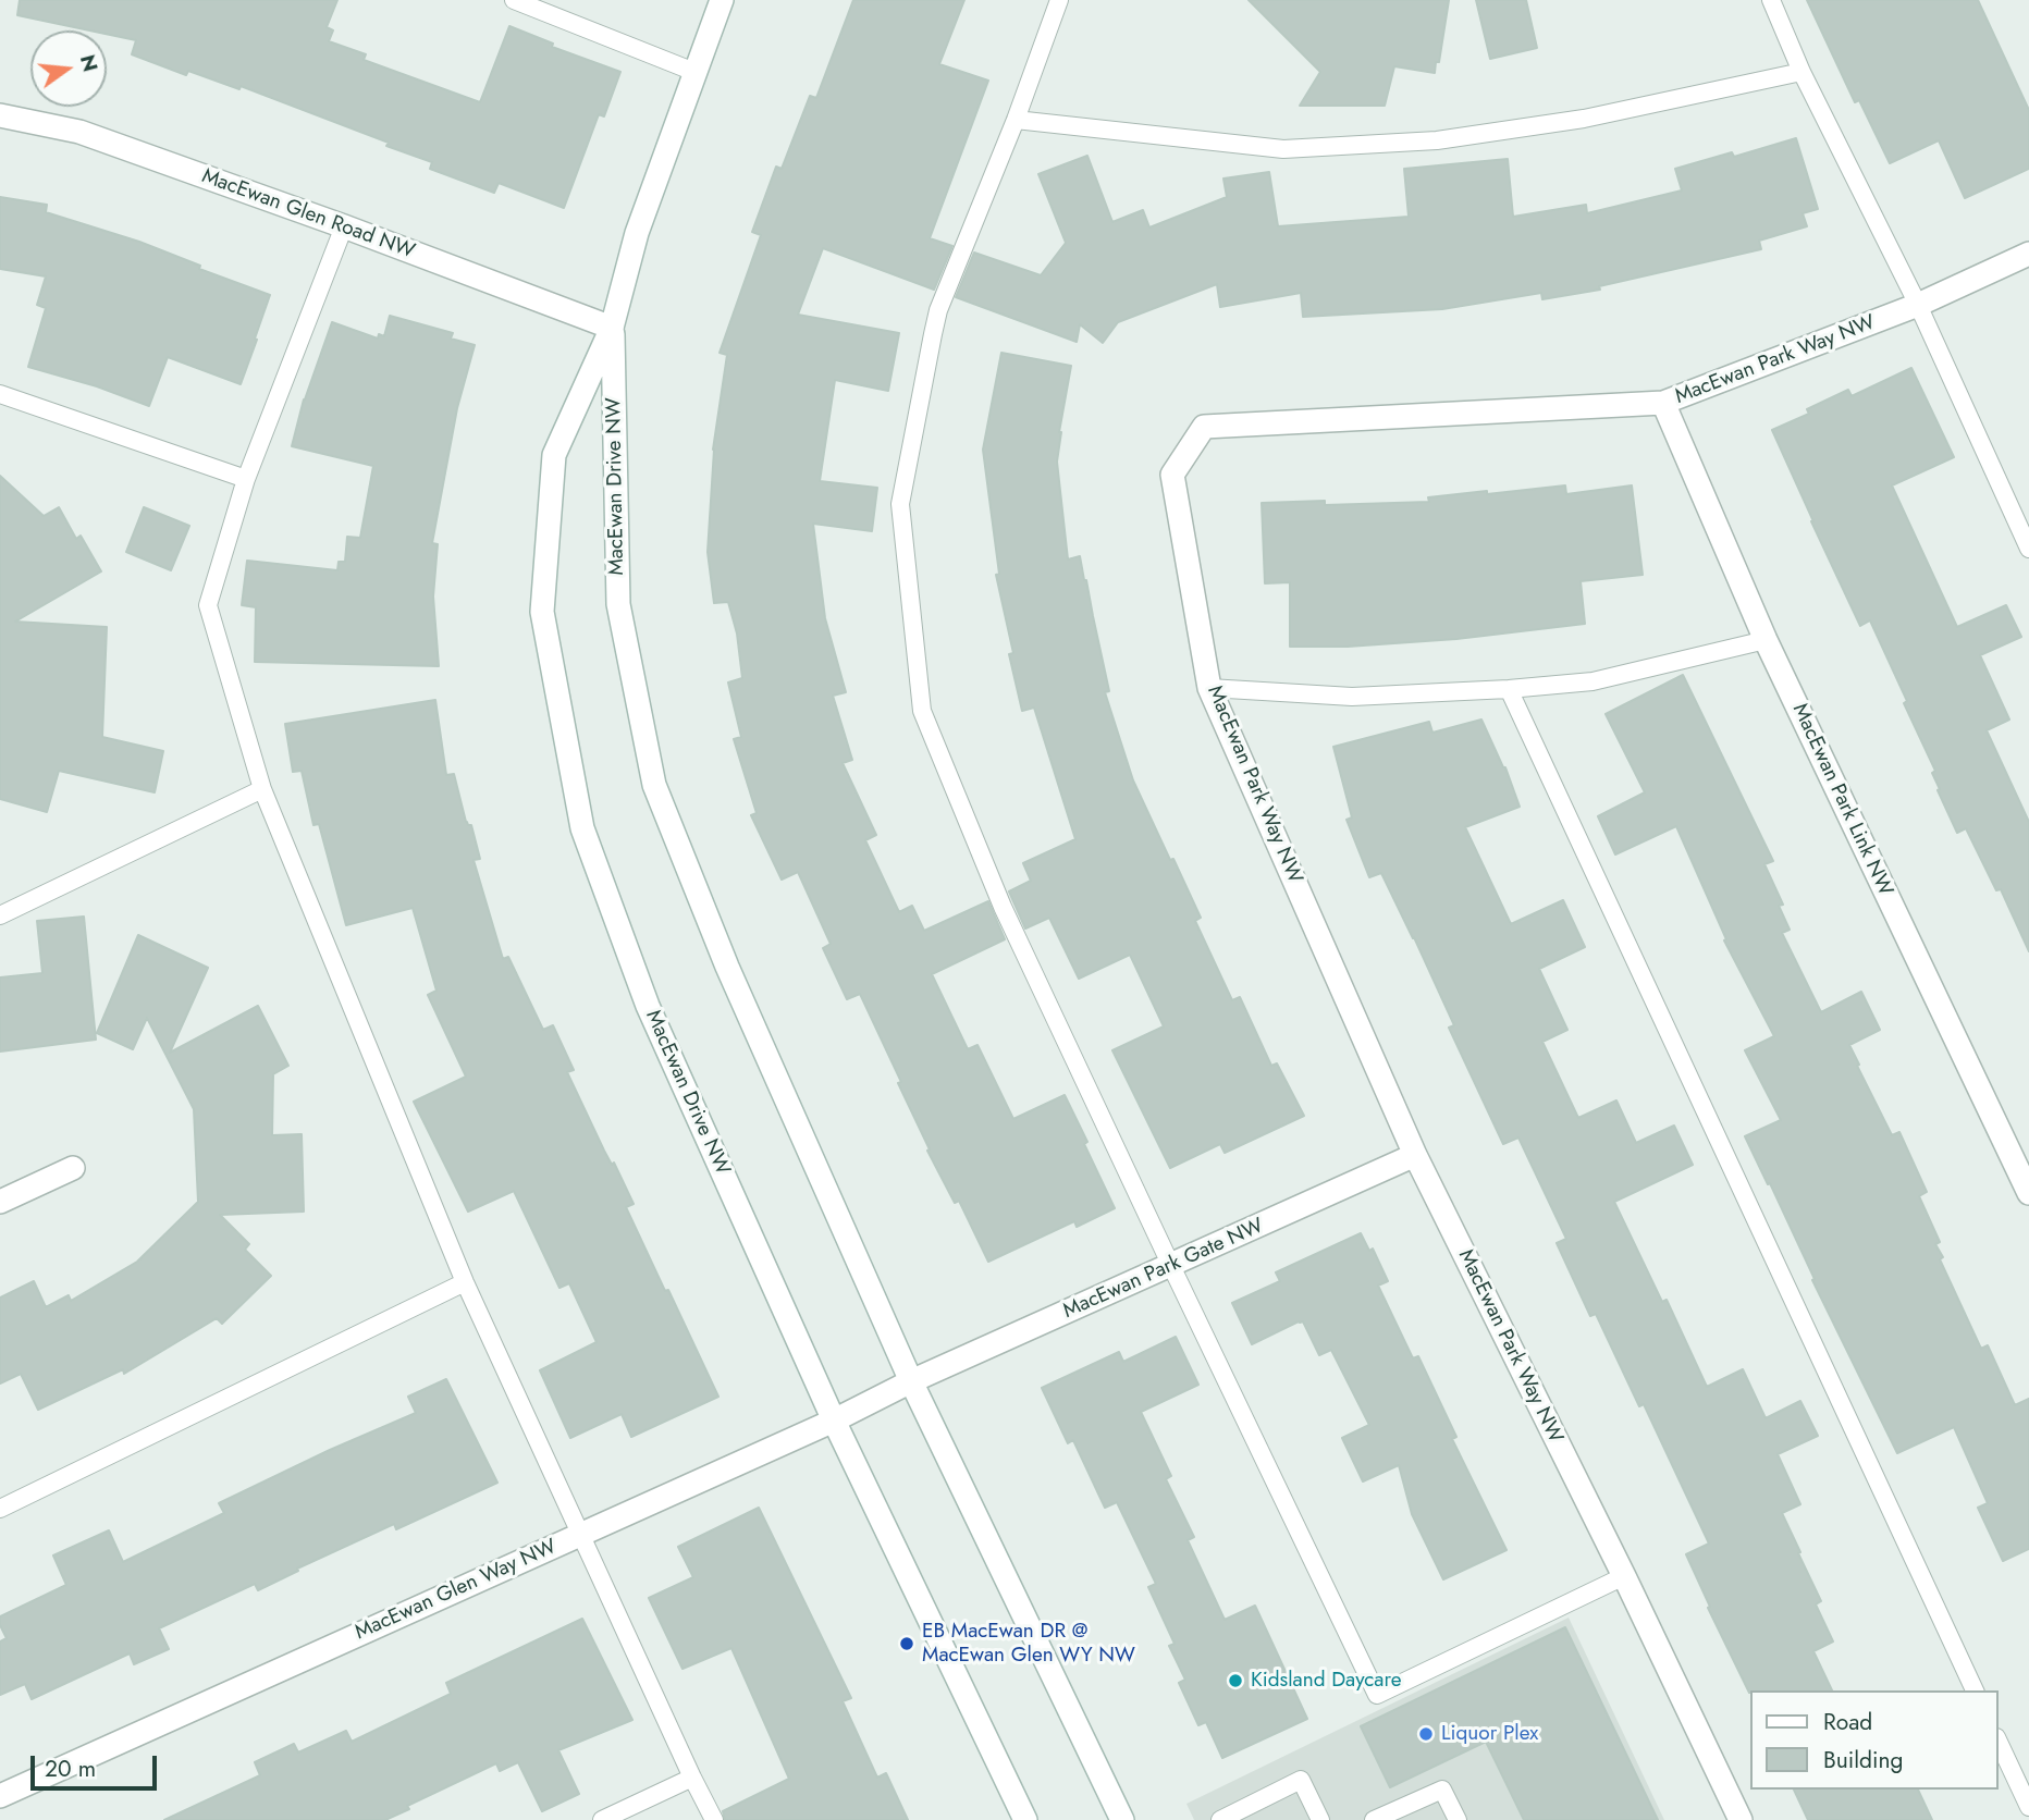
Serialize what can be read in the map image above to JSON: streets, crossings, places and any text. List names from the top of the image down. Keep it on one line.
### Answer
{"streets":{"street":["MacEwan Glen Road NW","MacEwan Park Way NW","MacEwan Drive NW","MacEwan Park Link NW","MacEwan Park Gate NW","MacEwan Glen Way NW"]},"crossings":[["MacEwan Glen Road NW","MacEwan Drive NW"],["MacEwan Park Way NW","MacEwan Park Link NW"],["MacEwan Park Way NW","MacEwan Park Gate NW"],["MacEwan Drive NW","MacEwan Park Gate NW"],["MacEwan Drive NW","MacEwan Glen Way NW"],["MacEwan Park Gate NW","MacEwan Glen Way NW"]],"places":["EB MacEwan DR @ MacEwan Glen WY NW","Kidsland Daycare","Liquor Plex"],"legend":["Road","Building"],"scale_bar":"20 m","north":"right"}
